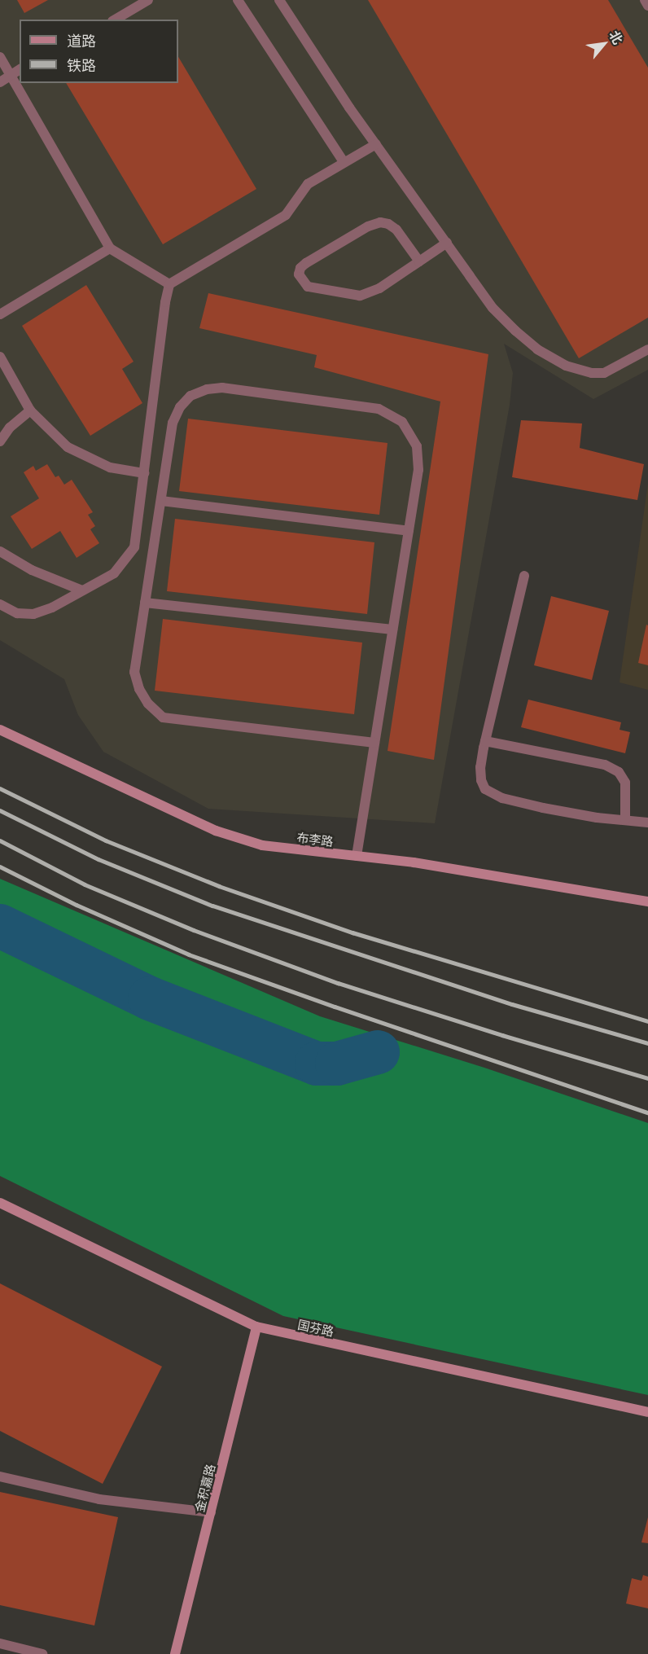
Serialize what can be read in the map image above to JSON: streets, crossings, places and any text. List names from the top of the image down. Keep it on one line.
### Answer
{"streets":{"street":["布李路","国芬路","金积嘉路"]},"crossings":[["国芬路","金积嘉路"]],"legend":["道路","铁路"],"north":"top right"}
